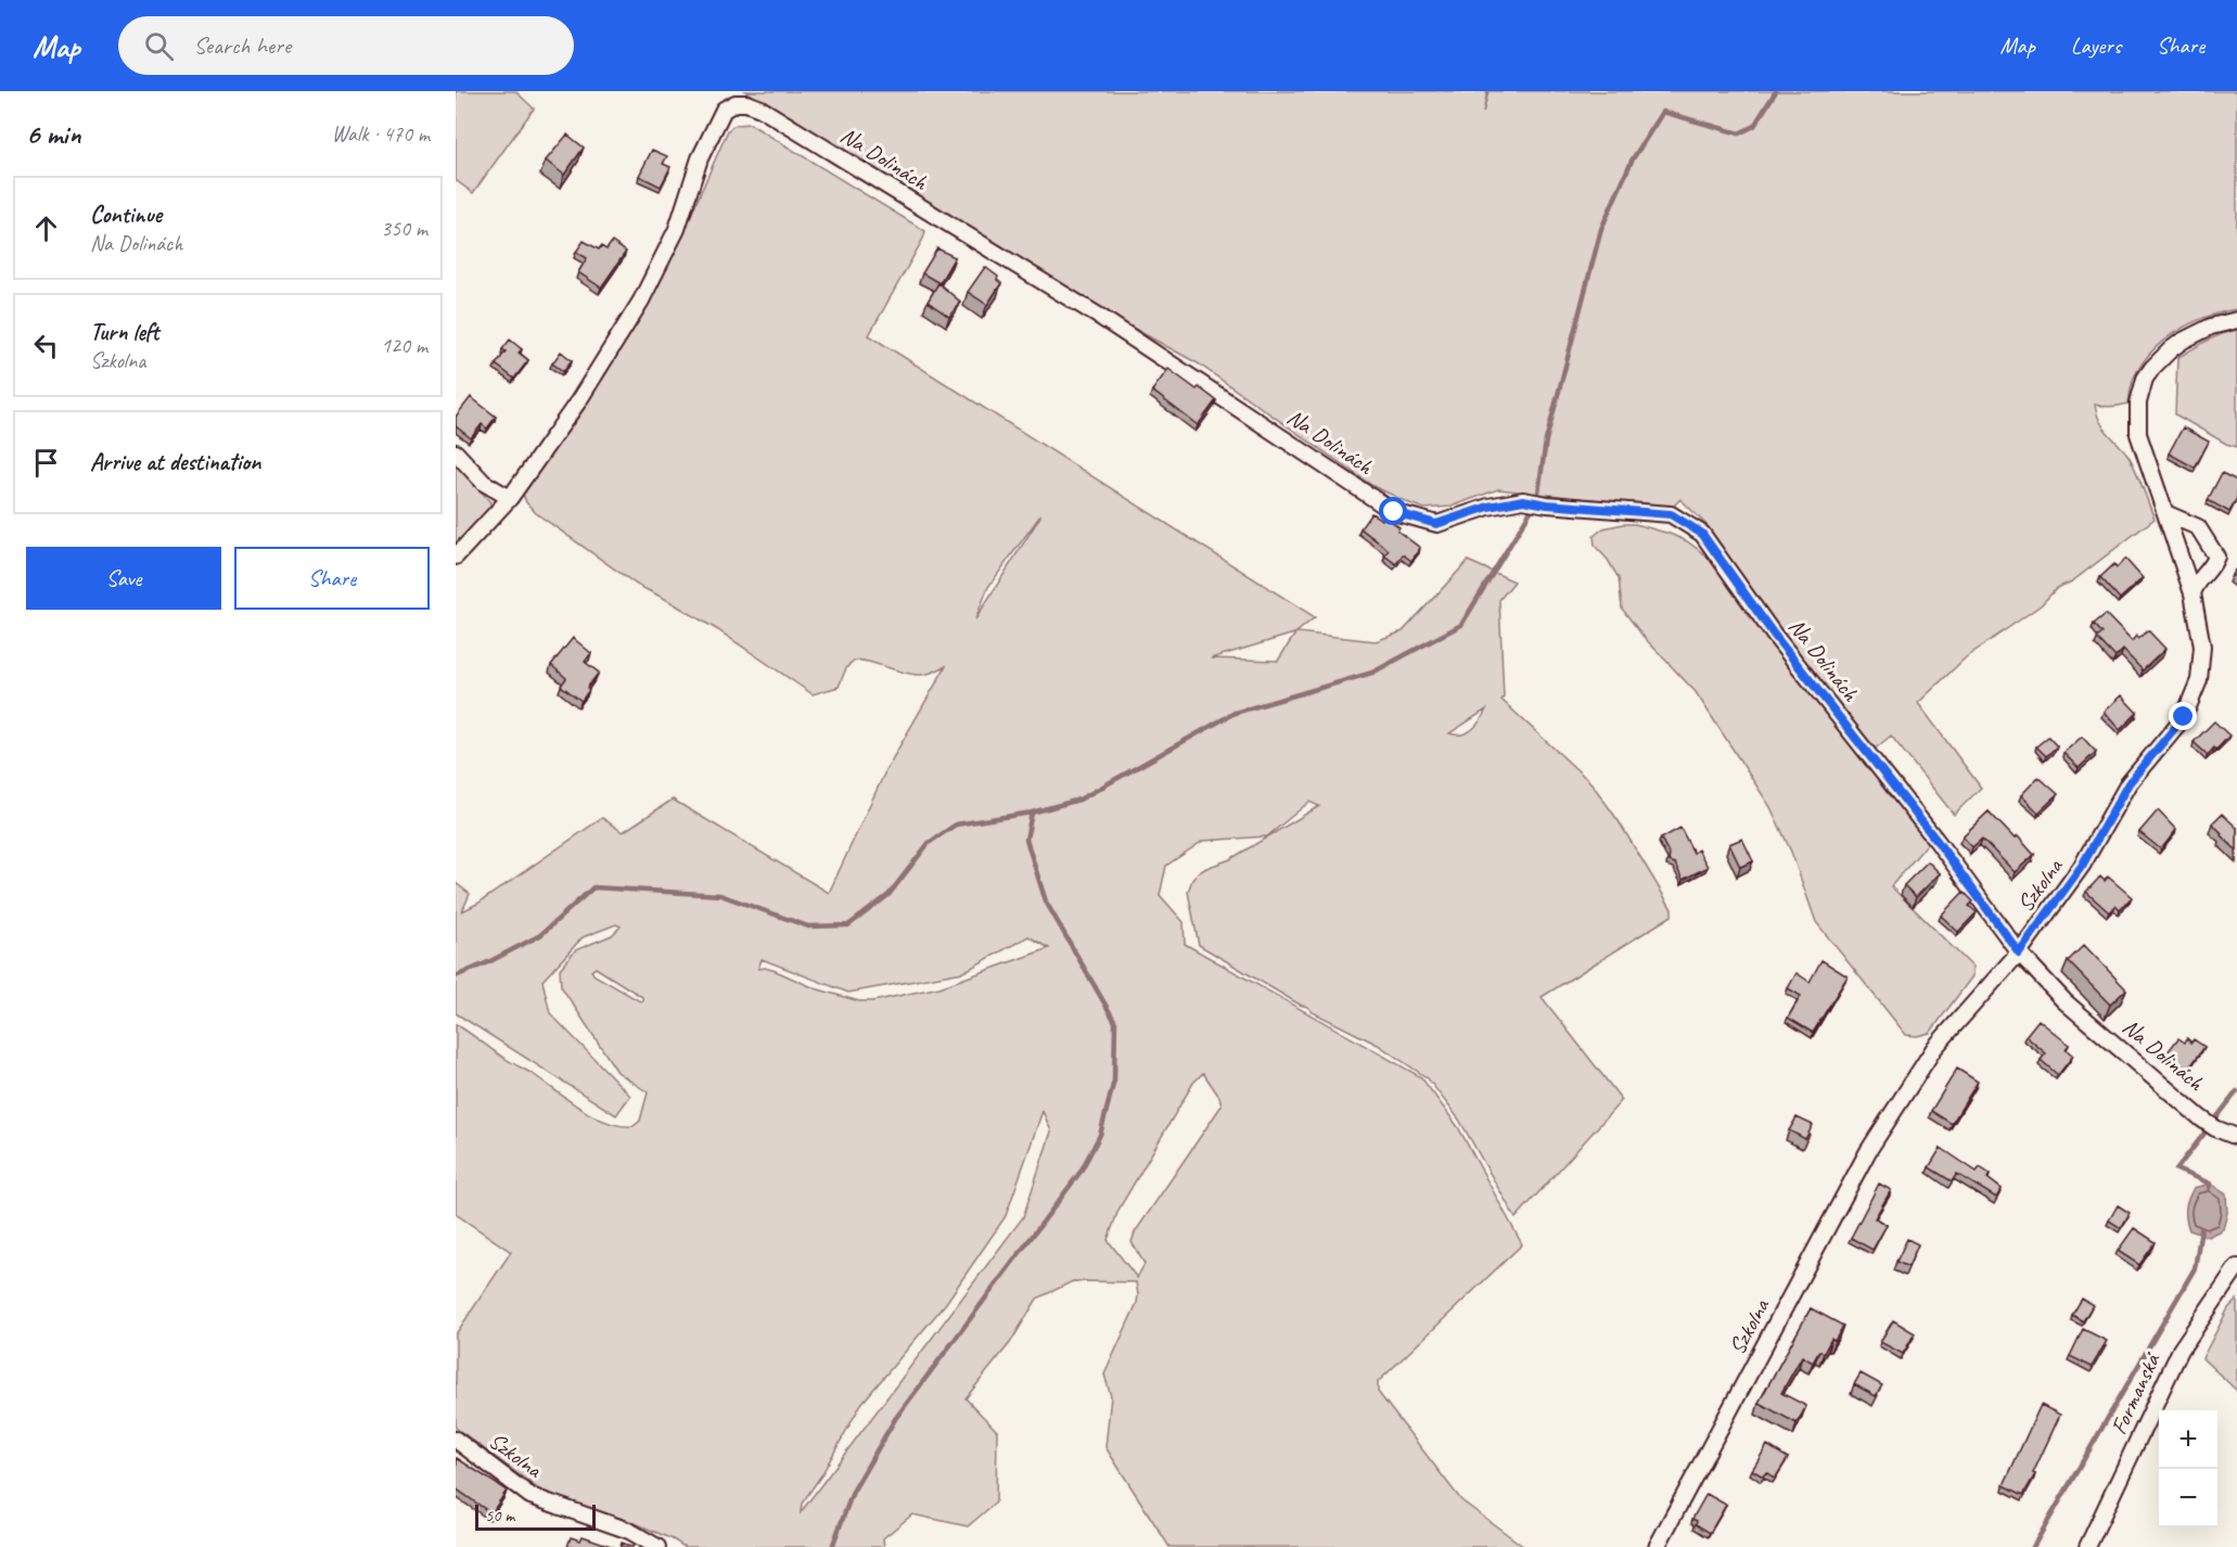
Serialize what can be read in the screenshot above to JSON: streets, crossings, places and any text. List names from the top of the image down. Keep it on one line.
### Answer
{"streets":{"street":["Na Dolinách","Szkolna","Formanská"]},"crossings":[["Na Dolinách","Szkolna"]],"scale_bar":"50 m","page":{"header":"Map","search":"Search here","nav":["Map","Layers","Share"],"heading":["6 min","Walk · 470 m"],"list":[["Continue","Na Dolinách","350 m"],["Turn left","Szkolna","120 m"],"Arrive at destination"],"buttons":["Save","Share"],"map_buttons":["+","−"],"scale":"50 m"}}
